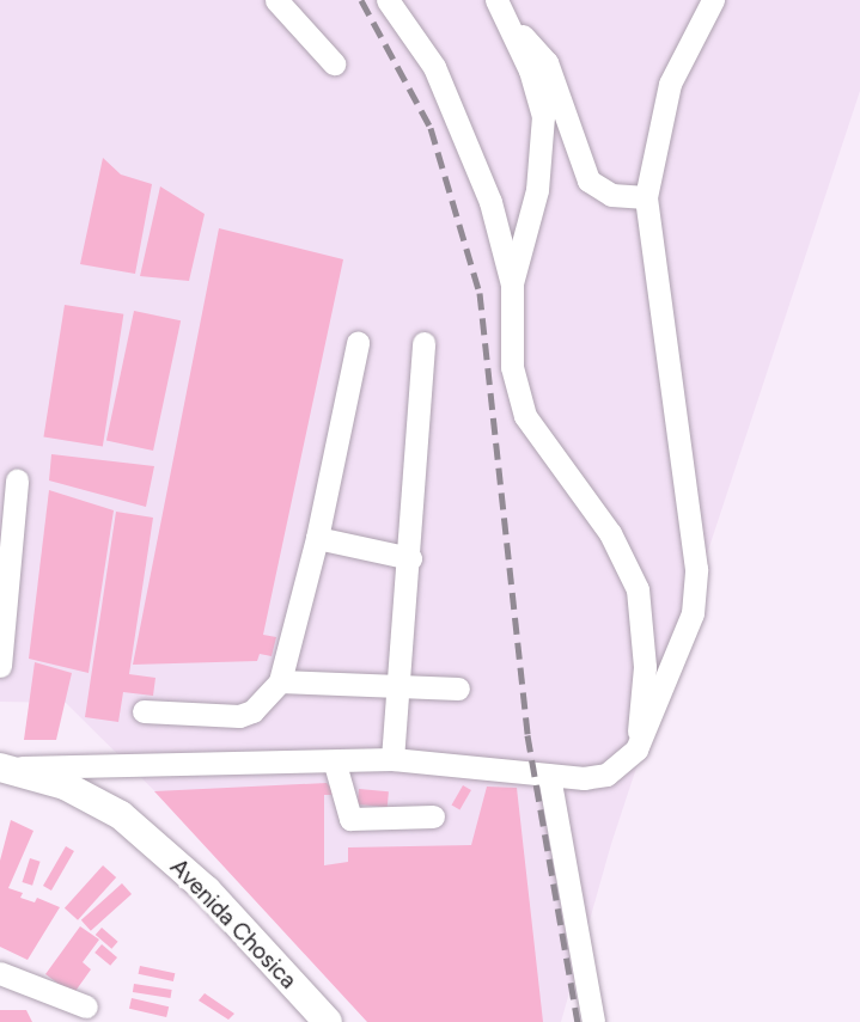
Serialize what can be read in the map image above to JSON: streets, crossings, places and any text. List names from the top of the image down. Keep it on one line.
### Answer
{"streets":{"main road":["Avenida Chosica"]}}
